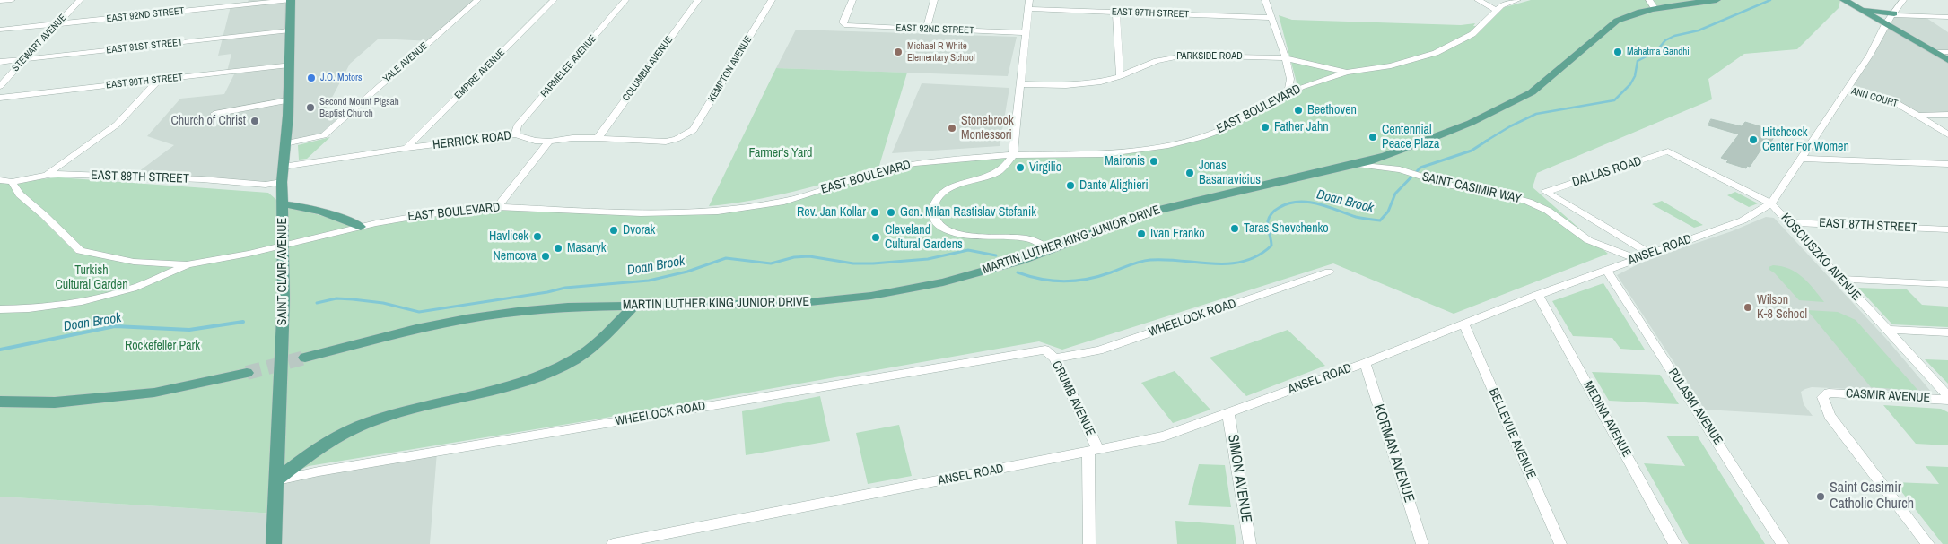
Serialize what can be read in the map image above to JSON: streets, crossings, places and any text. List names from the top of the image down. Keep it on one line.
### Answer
{"streets":{"main road":["MARTIN LUTHER KING JUNIOR DRIVE","SAINT CLAIR AVENUE"],"street":["EAST 97TH STREET","EAST 92ND STREET","STEWART AVENUE","EAST 91ST STREET","PARKSIDE ROAD","YALE AVENUE","PARMELEE AVENUE","COLUMBIA AVENUE","KEMPTON AVENUE","EMPIRE AVENUE","EAST 90TH STREET","ANN COURT","EAST BOULEVARD","HERRICK ROAD","DALLAS ROAD","EAST 88TH STREET","SAINT CASIMIR WAY","EAST 87TH STREET","ANSEL ROAD","KOSCIUSZKO AVENUE","WHEELOCK ROAD","CASMIR AVENUE","CRUMB AVENUE","PULASKI AVENUE","MEDINA AVENUE","BELLEVUE AVENUE","KORMAN AVENUE","SIMON AVENUE"]},"crossings":[["EAST 92ND STREET","STEWART AVENUE"],["EAST 92ND STREET","SAINT CLAIR AVENUE"],["STEWART AVENUE","EAST 91ST STREET"],["EAST 91ST STREET","SAINT CLAIR AVENUE"],["PARKSIDE ROAD","EAST BOULEVARD"],["YALE AVENUE","SAINT CLAIR AVENUE"],["PARMELEE AVENUE","HERRICK ROAD"],["COLUMBIA AVENUE","HERRICK ROAD"],["KEMPTON AVENUE","HERRICK ROAD"],["EMPIRE AVENUE","HERRICK ROAD"],["EAST 90TH STREET","SAINT CLAIR AVENUE"],["ANN COURT","ANSEL ROAD"],["EAST BOULEVARD","EAST 88TH STREET"],["EAST BOULEVARD","SAINT CLAIR AVENUE"],["HERRICK ROAD","SAINT CLAIR AVENUE"],["DALLAS ROAD","ANSEL ROAD"],["DALLAS ROAD","KOSCIUSZKO AVENUE"],["EAST 88TH STREET","SAINT CLAIR AVENUE"],["SAINT CASIMIR WAY","MARTIN LUTHER KING JUNIOR DRIVE"],["SAINT CASIMIR WAY","ANSEL ROAD"],["EAST 87TH STREET","KOSCIUSZKO AVENUE"],["ANSEL ROAD","KOSCIUSZKO AVENUE"],["ANSEL ROAD","CRUMB AVENUE"],["ANSEL ROAD","PULASKI AVENUE"],["ANSEL ROAD","MEDINA AVENUE"],["ANSEL ROAD","BELLEVUE AVENUE"],["ANSEL ROAD","KORMAN AVENUE"],["ANSEL ROAD","SIMON AVENUE"],["SAINT CLAIR AVENUE","WHEELOCK ROAD"],["WHEELOCK ROAD","CRUMB AVENUE"]],"water":["Doan Brook"],"parks":["Farmer's Yard","Turkish Cultural Garden","Rockefeller Park"],"places":["Michael R White Elementary School","Mahatma Gandhi","J.O. Motors","Second Mount Pigsah Baptist Church","Beethoven","Church of Christ","Father Jahn","Stonebrook Montessori","Centennial Peace Plaza","Hitchcock Center For Women","Maironis","Virgilio","Jonas Basanavicius","Dante Alighieri","Rev. Jan Kollar","Gen. Milan Rastislav Stefanik","Taras Shevchenko","Dvorak","Ivan Franko","Havlicek","Cleveland Cultural Gardens","Masaryk","Nemcova","Wilson K-8 School","Saint Casimir Catholic Church"]}
